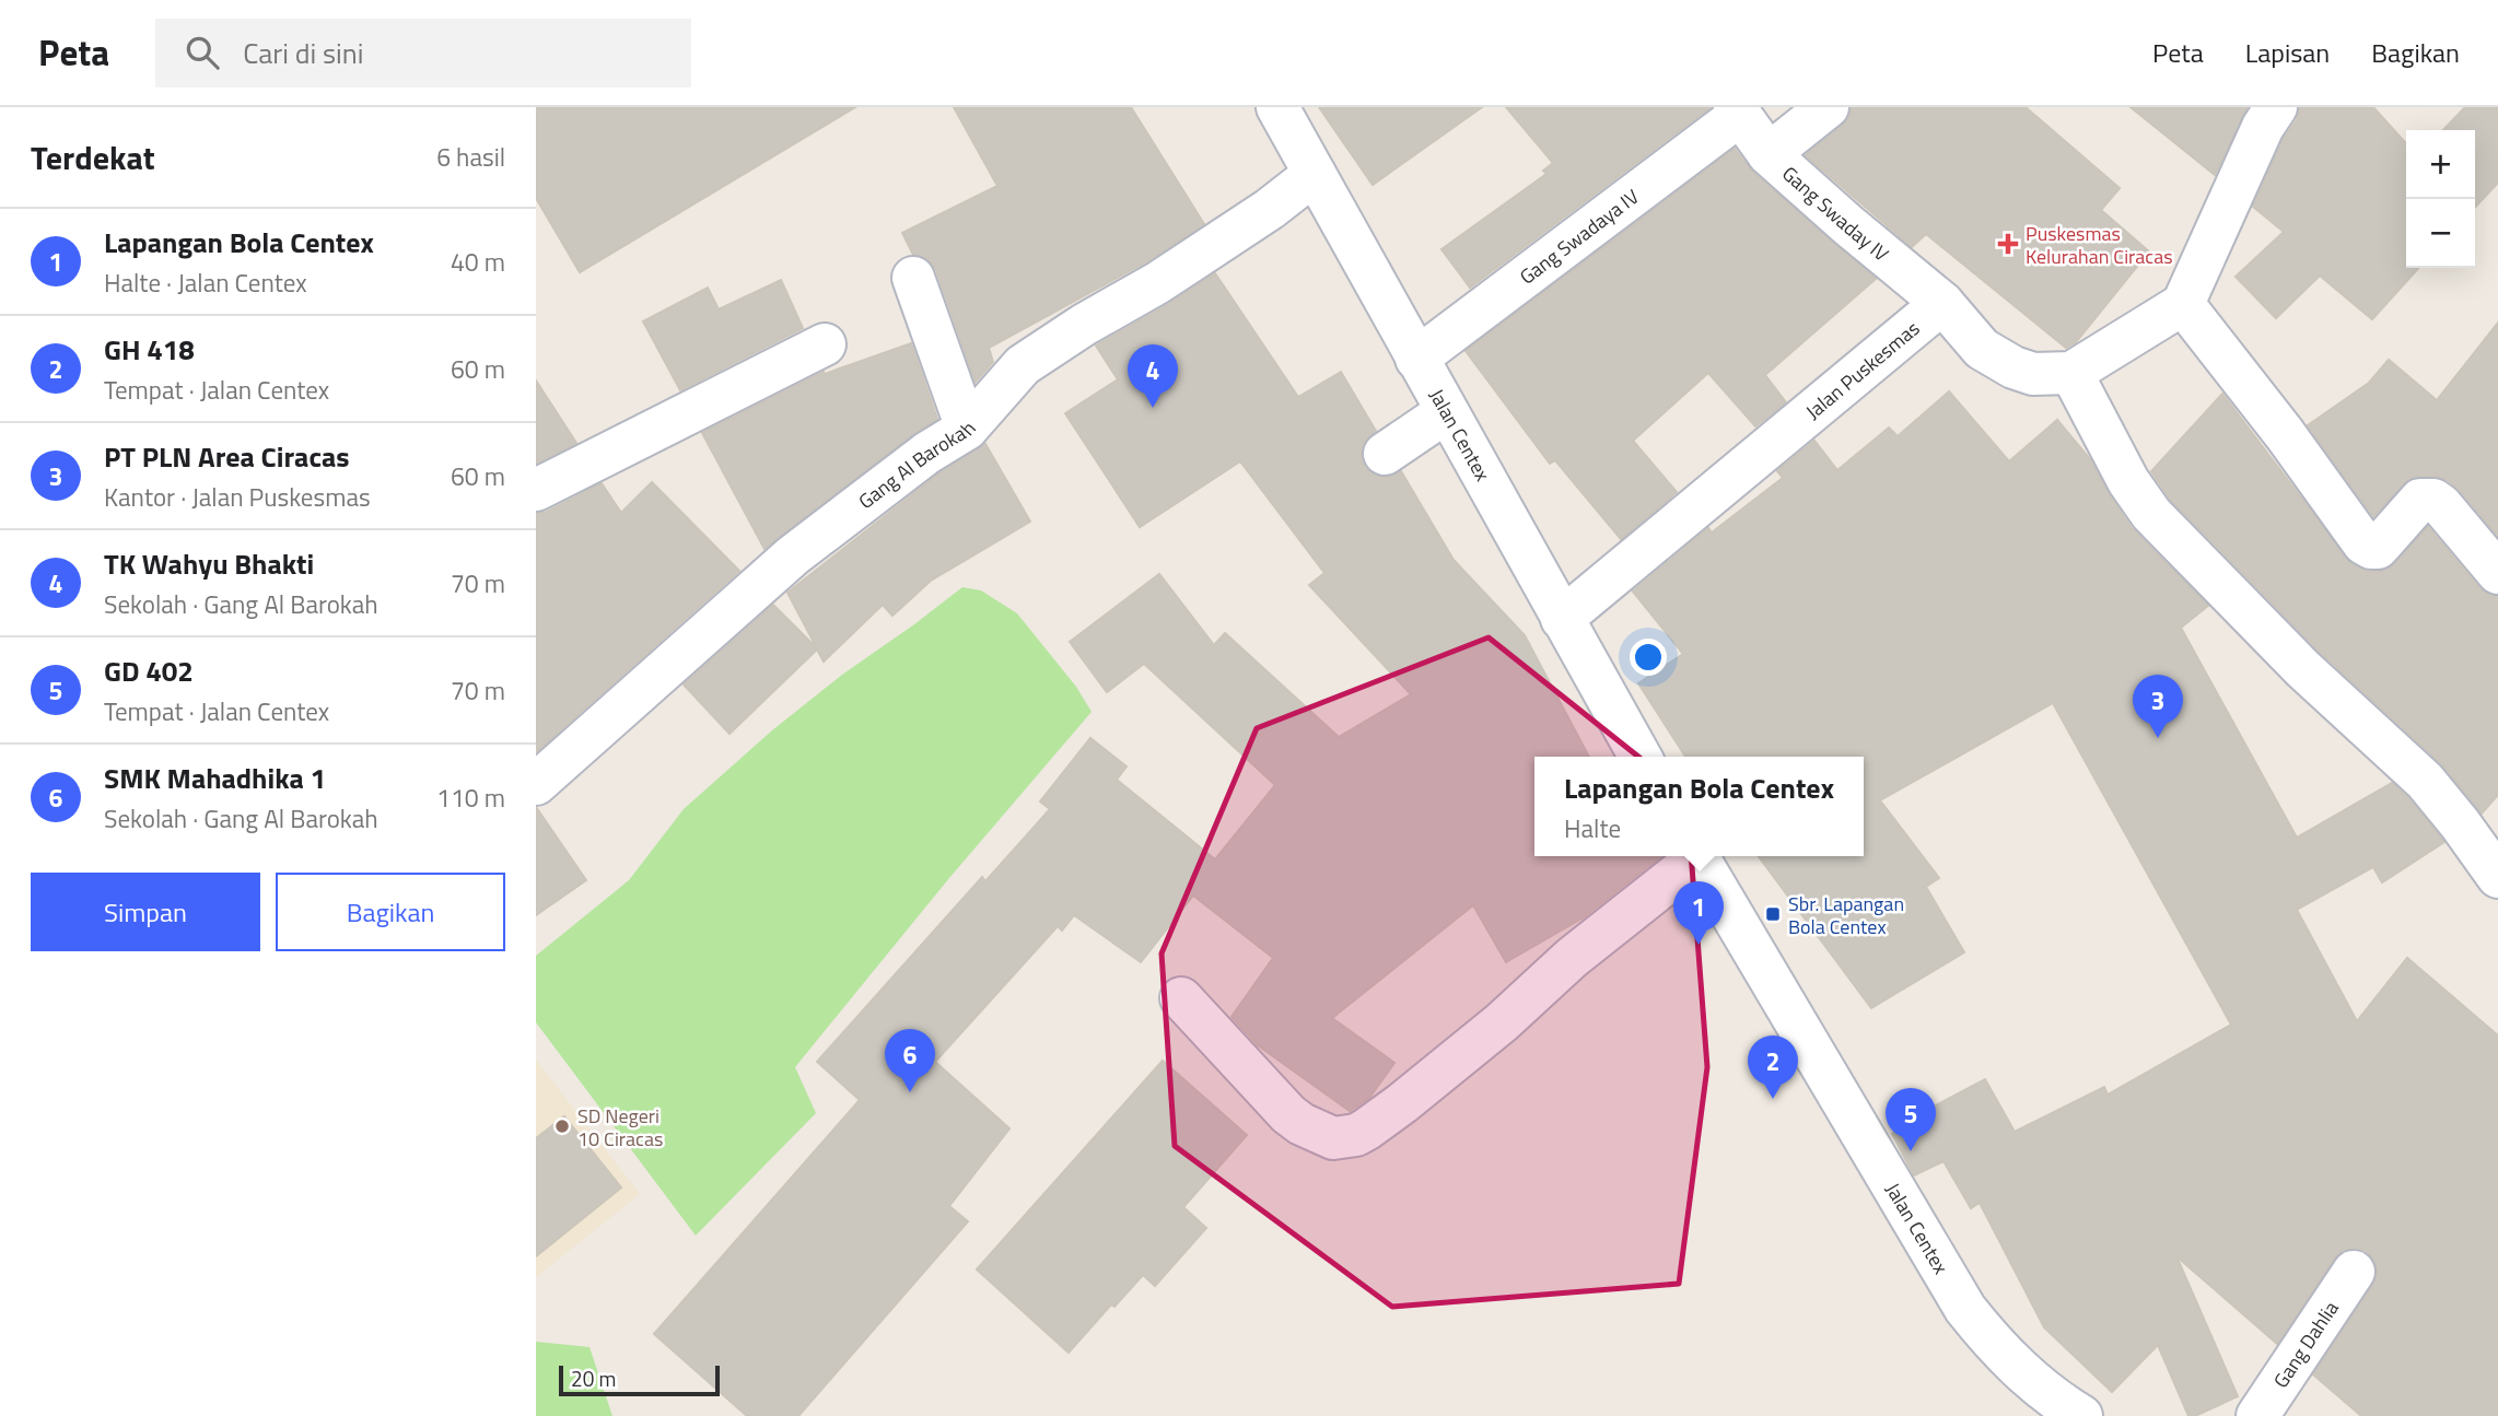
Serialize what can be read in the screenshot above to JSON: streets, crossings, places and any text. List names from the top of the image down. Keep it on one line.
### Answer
{"streets":{"street":["Gang Swaday IV","Gang Swadaya IV","Jalan Puskesmas","Jalan Centex","Gang Al Barokah","Gang Dahlia"]},"crossings":[["Gang Swaday IV","Gang Swadaya IV"],["Gang Swaday IV","Jalan Puskesmas"],["Gang Swadaya IV","Jalan Centex"],["Jalan Puskesmas","Jalan Centex"],["Jalan Centex","Gang Al Barokah"]],"places":{"health":["Puskesmas Kelurahan Ciracas"],"transit":["Sbr. Lapangan Bola Centex"],"other":["SD Negeri 10 Ciracas"]},"scale_bar":"20 m","page":{"header":"Peta","search":"Cari di sini","nav":["Peta","Lapisan","Bagikan"],"heading":["Terdekat","6 hasil"],"map_buttons":["+","−"],"list":[{"mark":"1","name":"Lapangan Bola Centex","note":"Halte · Jalan Centex","value":"40 m"},{"mark":"2","name":"GH 418","note":"Tempat · Jalan Centex","value":"60 m"},{"mark":"3","name":"PT PLN Area Ciracas","note":"Kantor · Jalan Puskesmas","value":"60 m"},{"mark":"4","name":"TK Wahyu Bhakti","note":"Sekolah · Gang Al Barokah","value":"70 m"},{"mark":"5","name":"GD 402","note":"Tempat · Jalan Centex","value":"70 m"},{"mark":"6","name":"SMK Mahadhika 1","note":"Sekolah · Gang Al Barokah","value":"110 m"}],"pins":["4","3","1","6","2","5"],"popup":["Lapangan Bola Centex","Halte"],"buttons":["Simpan","Bagikan"],"scale":"20 m"}}
